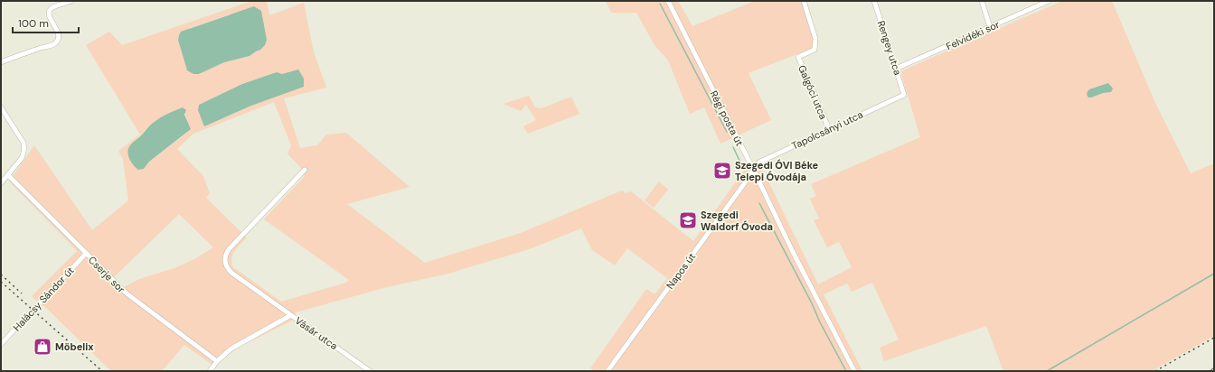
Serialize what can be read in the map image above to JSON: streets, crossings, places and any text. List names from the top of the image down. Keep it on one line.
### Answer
{"streets":{"street":["Felvidéki sor","Rengey utca","Galgóci utca","Régi posta út","Tapolcsányi utca","Napos út","Cserje sor","Halácsy Sándor út","Vásár utca"]},"crossings":[["Felvidéki sor","Rengey utca"],["Rengey utca","Tapolcsányi utca"],["Galgóci utca","Tapolcsányi utca"],["Régi posta út","Tapolcsányi utca"],["Régi posta út","Napos út"],["Tapolcsányi utca","Napos út"],["Cserje sor","Halácsy Sándor út"],["Cserje sor","Vásár utca"]],"places":{"school or university":["Szegedi ÓVI Béke Telepi Óvodája","Szegedi Waldorf Óvoda"],"shop":["Möbelix"]},"scale_bar":"100 m"}
